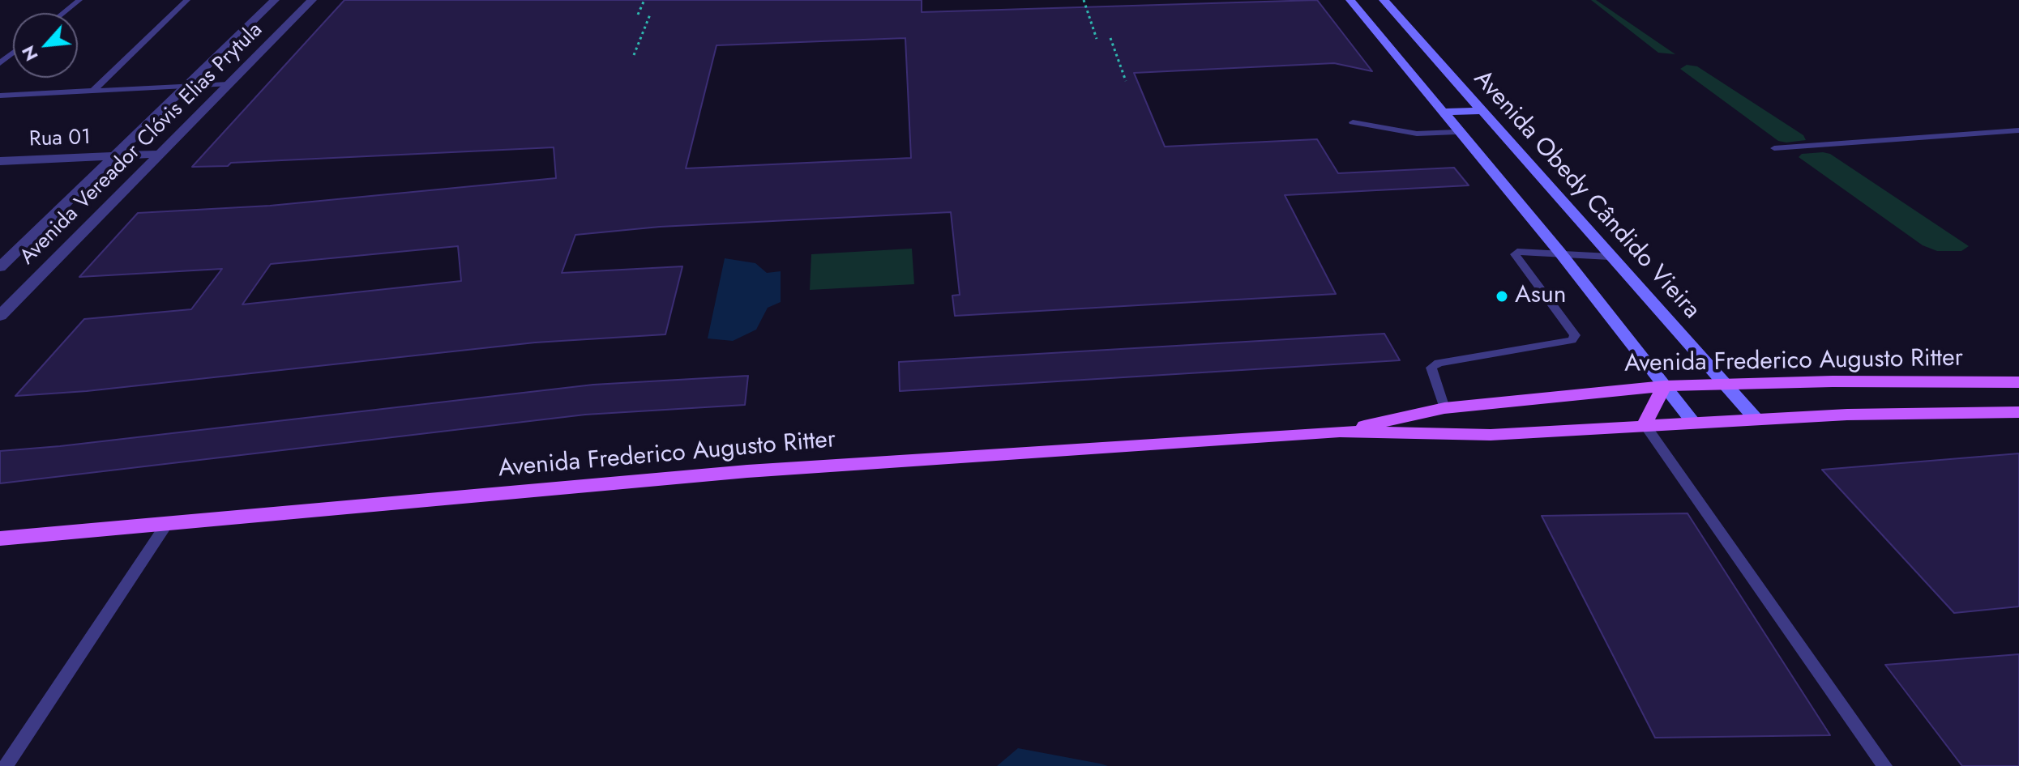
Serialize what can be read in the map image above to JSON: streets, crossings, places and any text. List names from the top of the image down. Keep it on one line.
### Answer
{"streets":{"main road":["Avenida Obedy Cândido Vieira","Avenida Frederico Augusto Ritter"],"street":["Rua 01","Avenida Vereador Clóvis Elias Prytula"]},"crossings":[["Rua 01","Avenida Vereador Clóvis Elias Prytula"],["Avenida Obedy Cândido Vieira","Avenida Frederico Augusto Ritter"]],"places":["Asun"],"north":"bottom left"}
